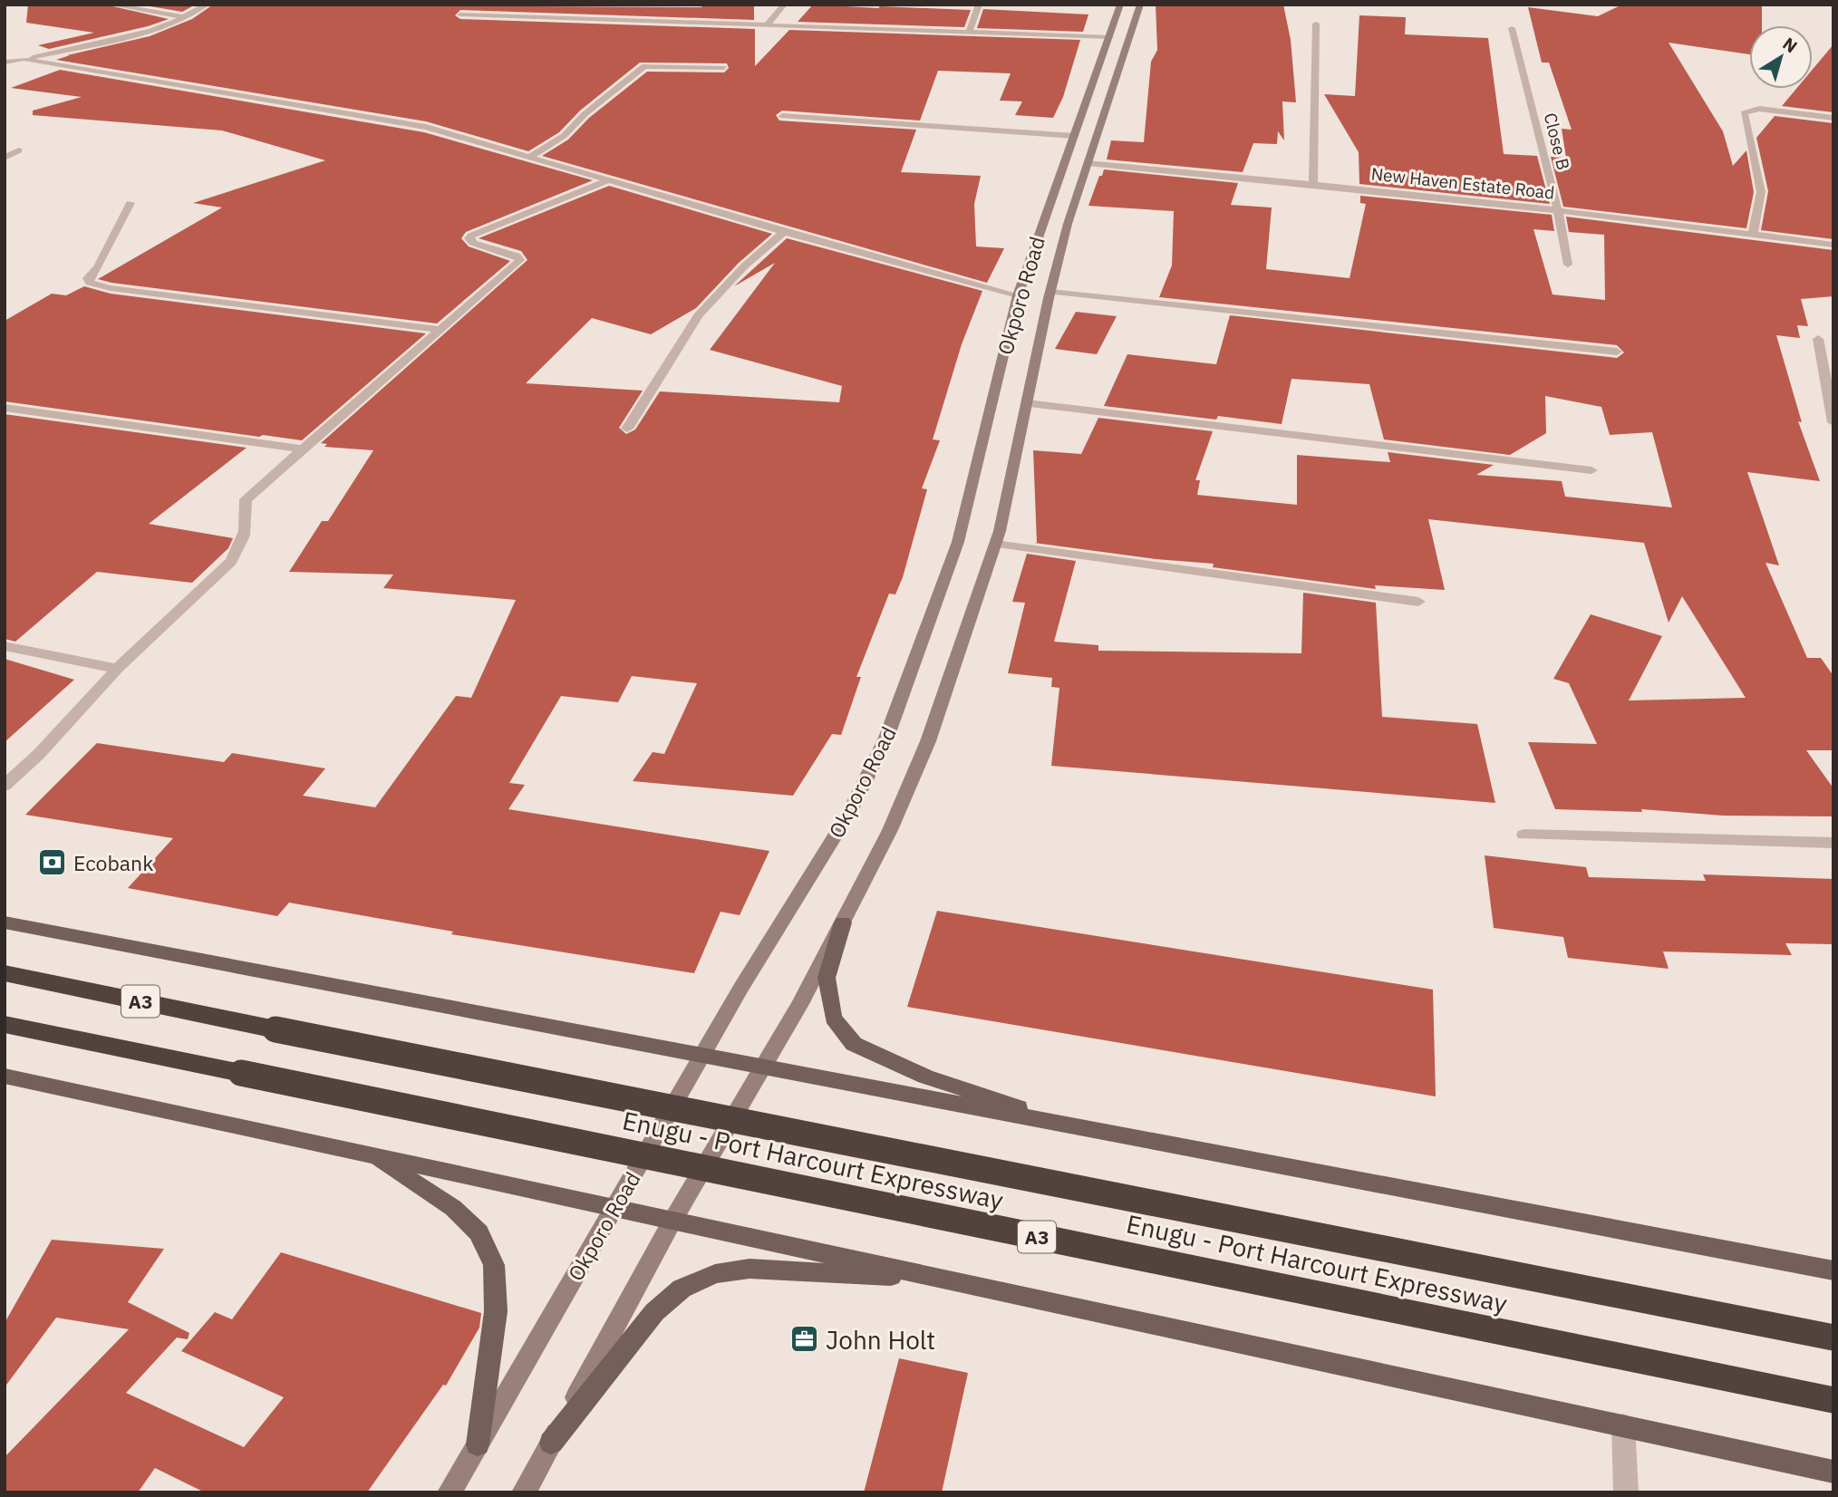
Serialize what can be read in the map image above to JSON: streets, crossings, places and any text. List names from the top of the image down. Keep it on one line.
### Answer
{"streets":{"highway":["A3","Enugu - Port Harcourt Expressway"],"main road":["Okporo Road"],"street":["Close B","New Haven Estate Road"]},"crossings":[["Close B","New Haven Estate Road"],["New Haven Estate Road","Okporo Road"]],"places":{"bank":["Ecobank"],"office":["John Holt"]},"north":"top right"}
